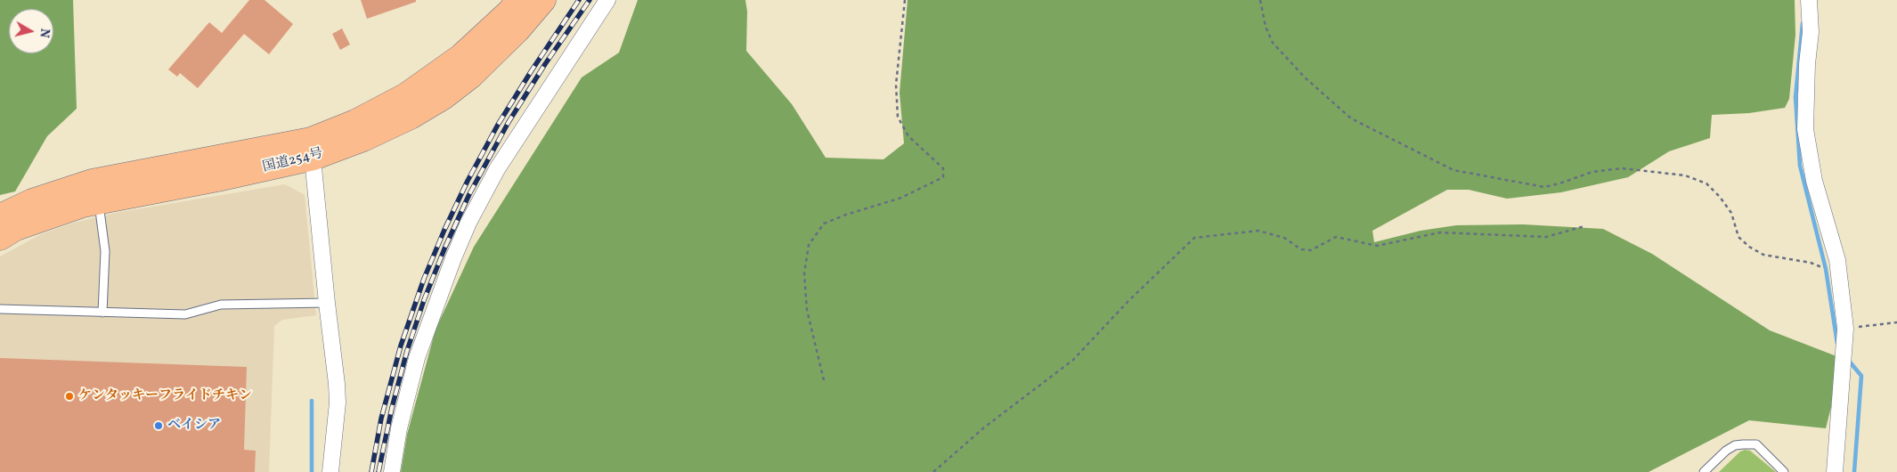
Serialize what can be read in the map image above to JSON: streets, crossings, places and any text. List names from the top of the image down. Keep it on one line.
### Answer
{"streets":{"highway":["国道254号"]},"places":["ケンタッキーフライドチキン","ベイシア"],"north":"right"}
